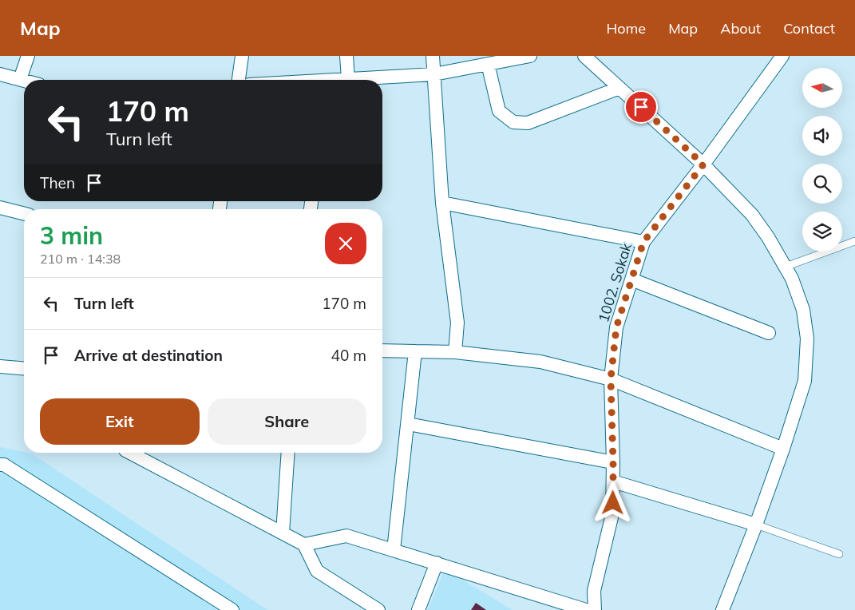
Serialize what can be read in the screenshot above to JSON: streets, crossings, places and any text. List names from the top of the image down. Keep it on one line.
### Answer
{"streets":{"street":["1002. Sokak"]},"north":"left","page":{"header":"Map","nav":["Home","Map","About","Contact"],"turn":["170 m","Turn left"],"then":"Then","heading":["3 min","210 m · 14:38"],"list":[{"name":"Turn left","value":"170 m"},{"name":"Arrive at destination","value":"40 m"}],"buttons":["Exit","Share"]}}
